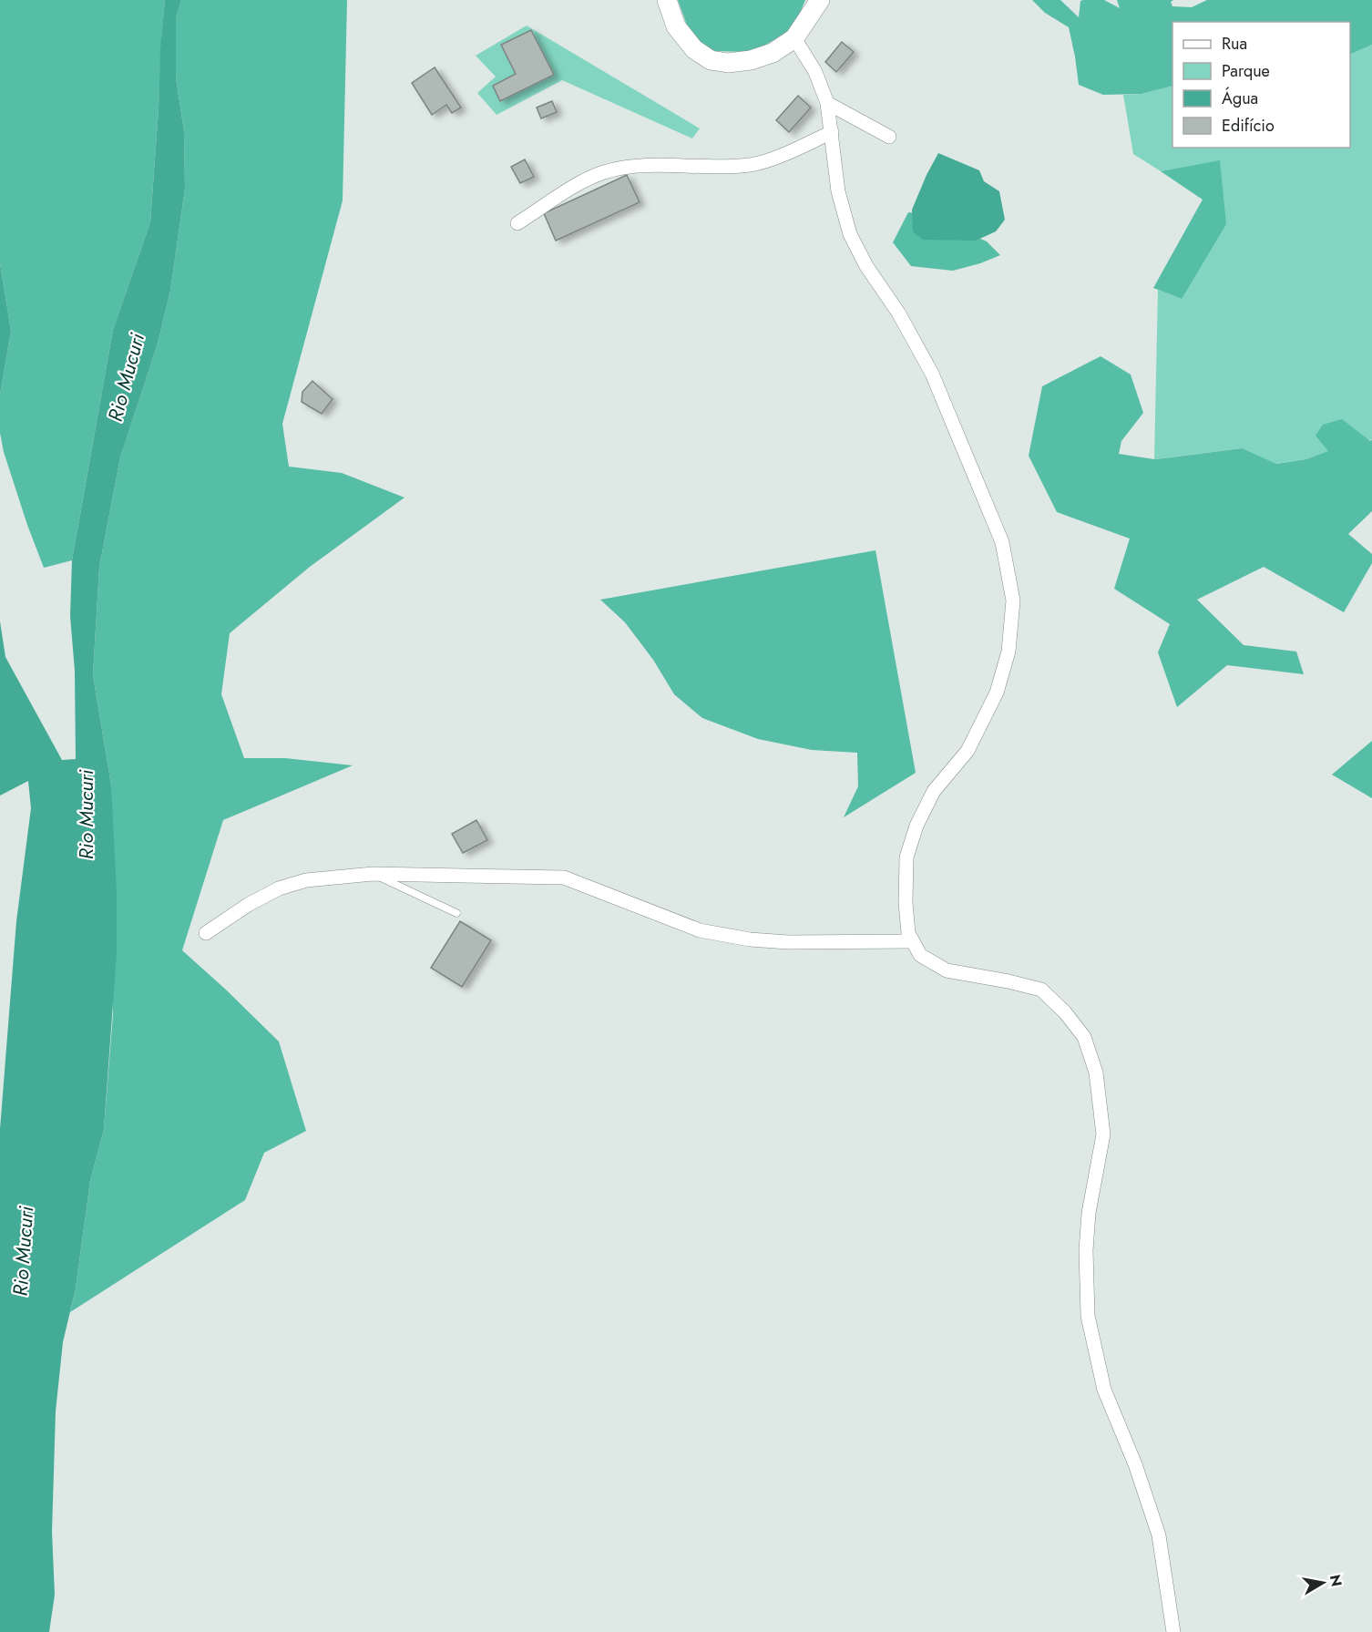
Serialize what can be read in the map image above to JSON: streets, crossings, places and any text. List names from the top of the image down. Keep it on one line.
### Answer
{"water":["Rio Mucuri"],"legend":["Rua","Parque","Água","Edifício"],"north":"right"}
